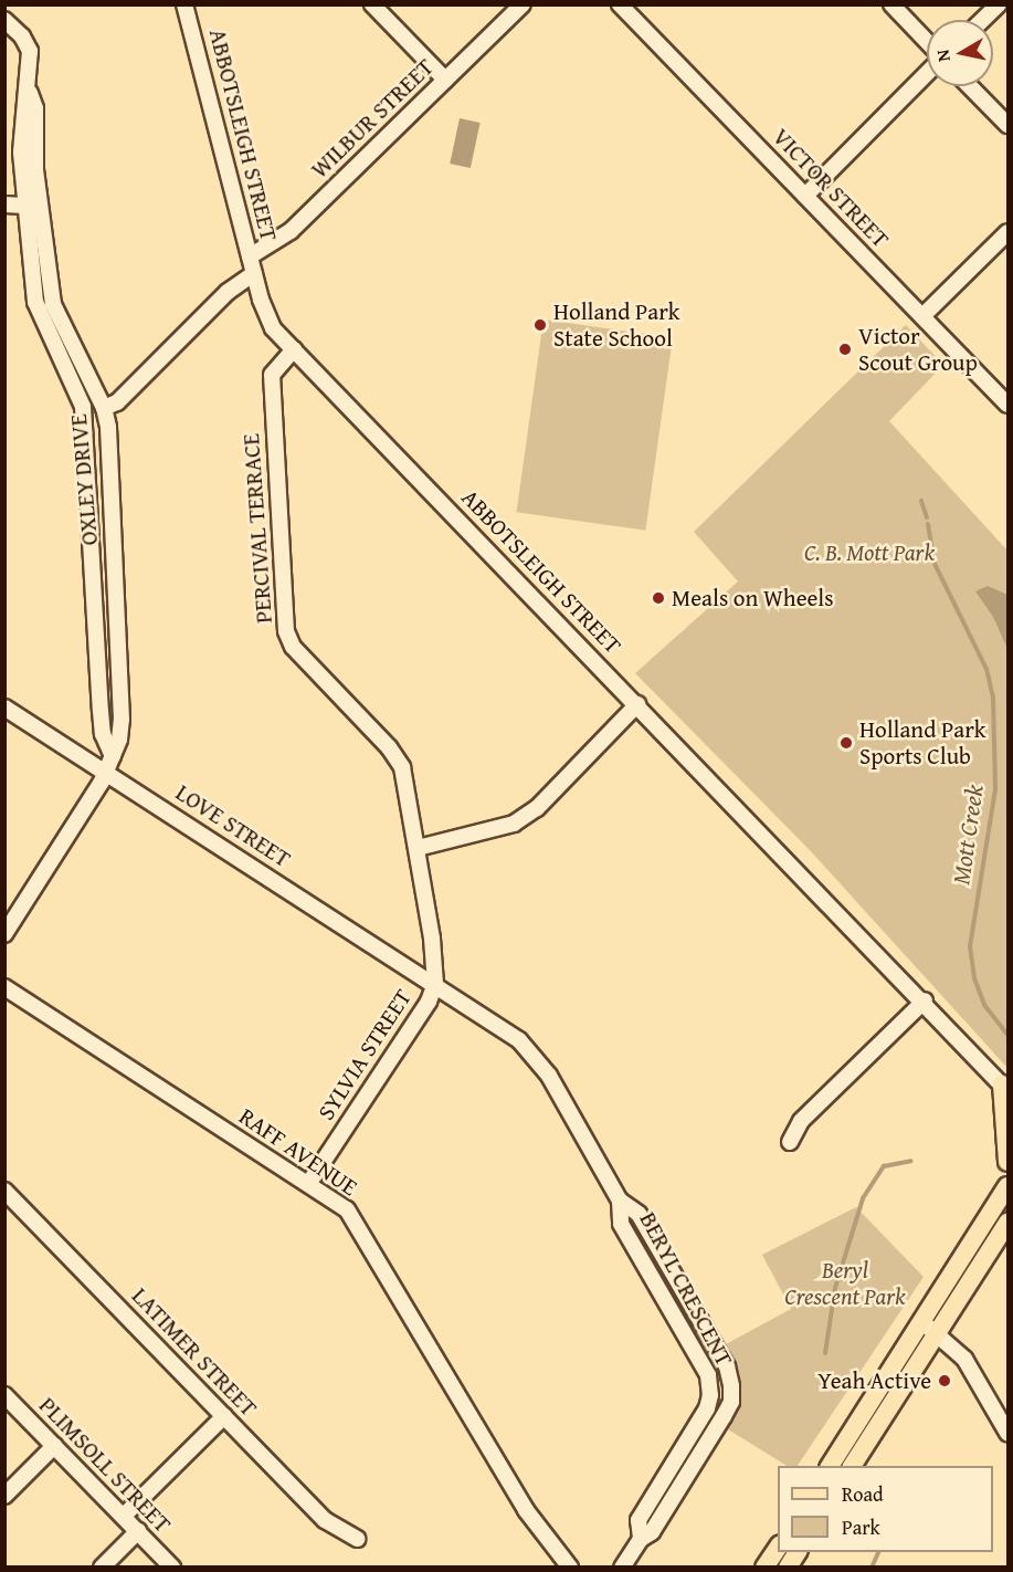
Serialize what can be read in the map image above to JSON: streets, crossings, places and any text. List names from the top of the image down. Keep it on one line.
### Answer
{"streets":{"street":["WILBUR STREET","ABBOTSLEIGH STREET","VICTOR STREET","OXLEY DRIVE","PERCIVAL TERRACE","LOVE STREET","SYLVIA STREET","RAFF AVENUE","BERYL CRESCENT","LATIMER STREET","PLIMSOLL STREET"]},"crossings":[["WILBUR STREET","ABBOTSLEIGH STREET"],["ABBOTSLEIGH STREET","PERCIVAL TERRACE"],["OXLEY DRIVE","LOVE STREET"],["PERCIVAL TERRACE","LOVE STREET"],["PERCIVAL TERRACE","SYLVIA STREET"],["PERCIVAL TERRACE","BERYL CRESCENT"],["LOVE STREET","SYLVIA STREET"],["LOVE STREET","BERYL CRESCENT"],["SYLVIA STREET","RAFF AVENUE"],["SYLVIA STREET","BERYL CRESCENT"]],"water":["Mott Creek"],"parks":["C. B. Mott Park","Beryl Crescent Park"],"places":["Holland Park State School","Victor Scout Group","Meals on Wheels","Holland Park Sports Club","Yeah Active"],"legend":["Road","Park"],"north":"left"}
